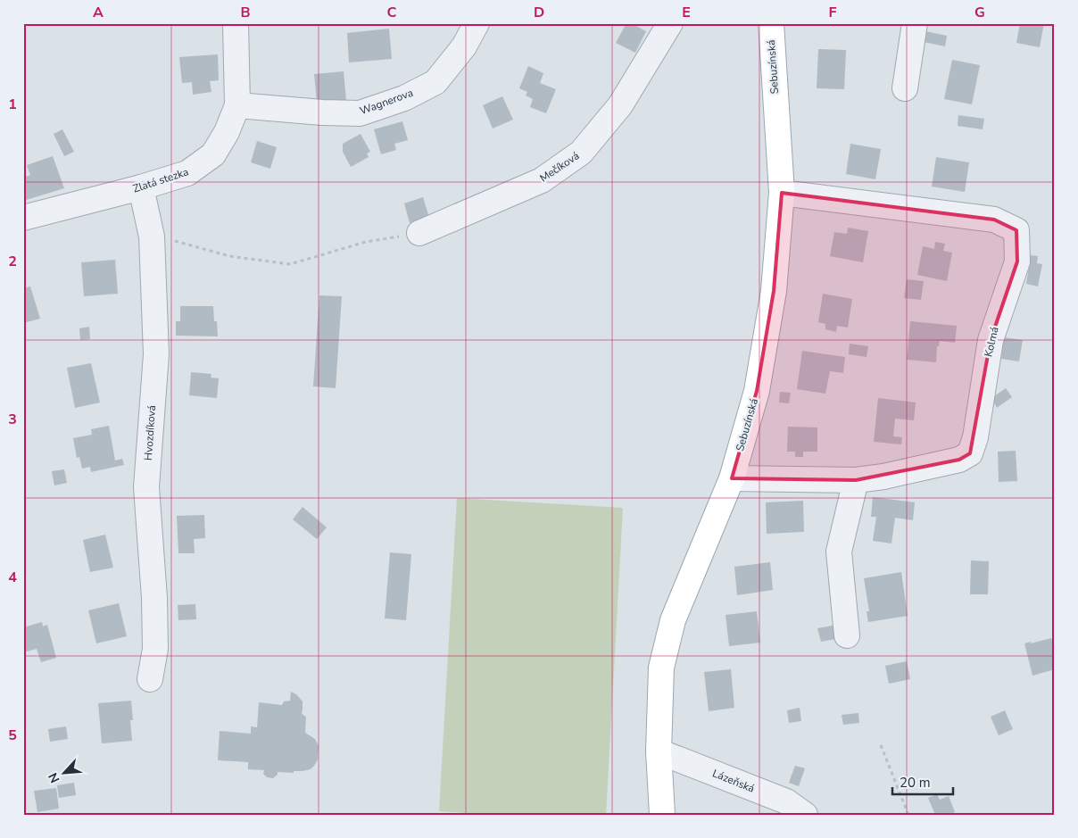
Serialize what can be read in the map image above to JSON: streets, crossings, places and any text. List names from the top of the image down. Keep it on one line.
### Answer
{"streets":{"main road":["Sebuzínská"],"street":["Wagnerova","Mečíková","Zlatá stezka","Kolmá","Hvozdíková","Lázeňská"]},"crossings":[["Sebuzínská","Kolmá"],["Sebuzínská","Lázeňská"],["Wagnerova","Zlatá stezka"],["Zlatá stezka","Hvozdíková"]],"scale_bar":"20 m","north":"bottom left","grid":{"columns":["A","B","C","D","E","F","G"],"rows":["1","2","3","4","5"]}}
